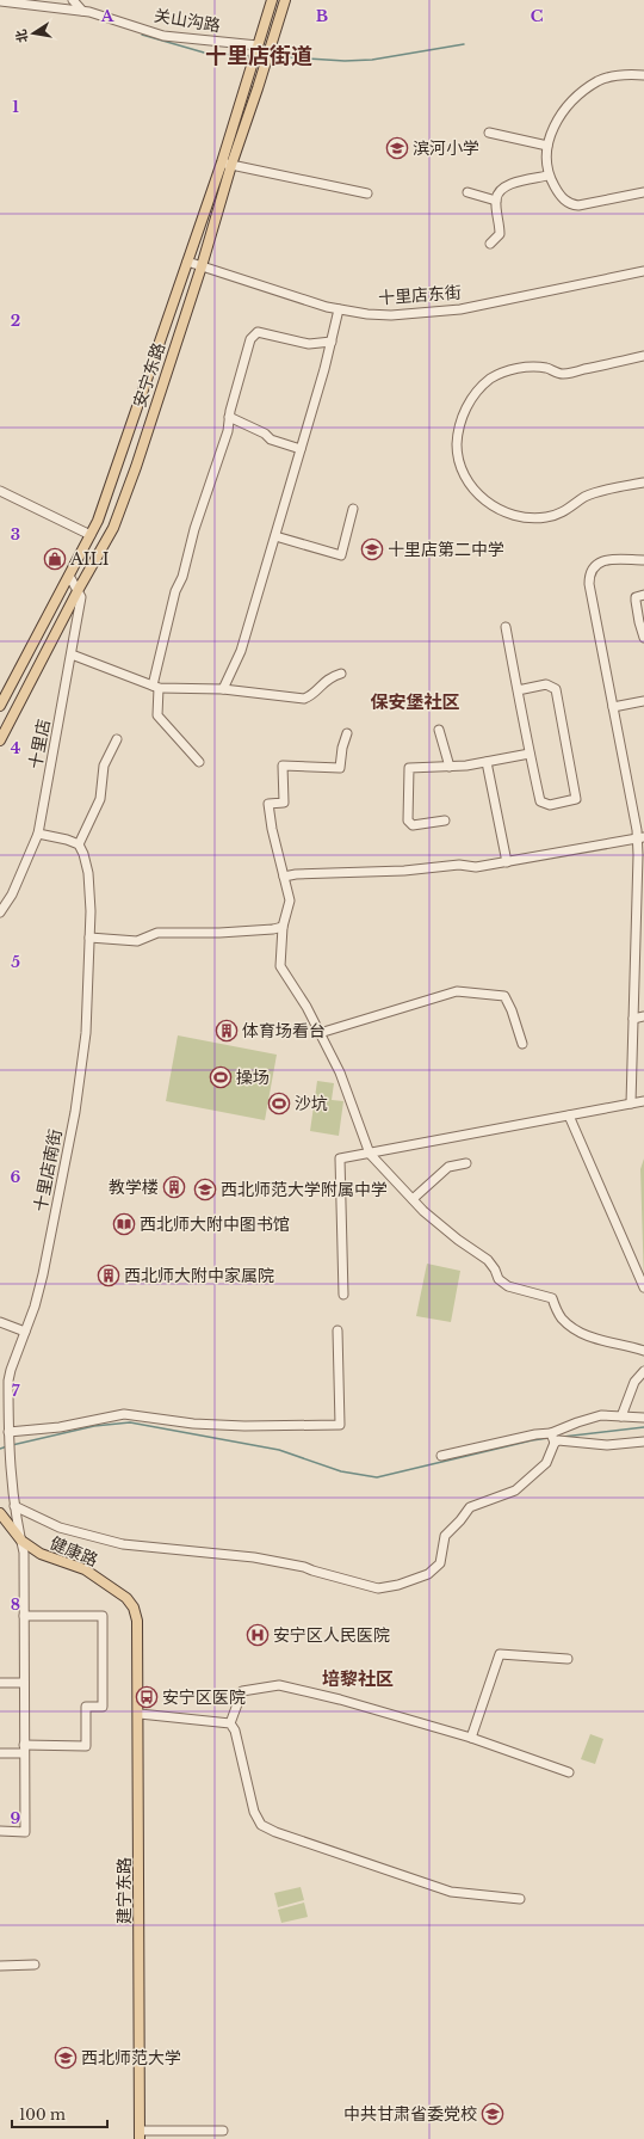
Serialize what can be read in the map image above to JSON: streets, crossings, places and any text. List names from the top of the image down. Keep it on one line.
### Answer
{"streets":{"main road":["安宁东路","健康路","建宁东路"],"street":["关山沟路","十里店东街","十里店","十里店南街"]},"crossings":[["关山沟路","安宁东路"],["十里店东街","安宁东路"],["安宁东路","十里店"],["十里店南街","健康路"],["健康路","建宁东路"]],"districts":["十里店街道","保安堡社区","培黎社区"],"places":{"school or university":["滨河小学","十里店第二中学","西北师范大学附属中学","西北师范大学","中共甘肃省委党校"],"shop":["AILI"],"building":["体育场看台","教学楼","西北师大附中家属院"],"sports":["操场","沙坑"],"library":["西北师大附中图书馆"],"hospital":["安宁区人民医院"],"bus stop":["安宁区医院"]},"scale_bar":"100 m","north":"left","grid":{"columns":["A","B","C"],"rows":["1","2","3","4","5","6","7","8","9"]}}
